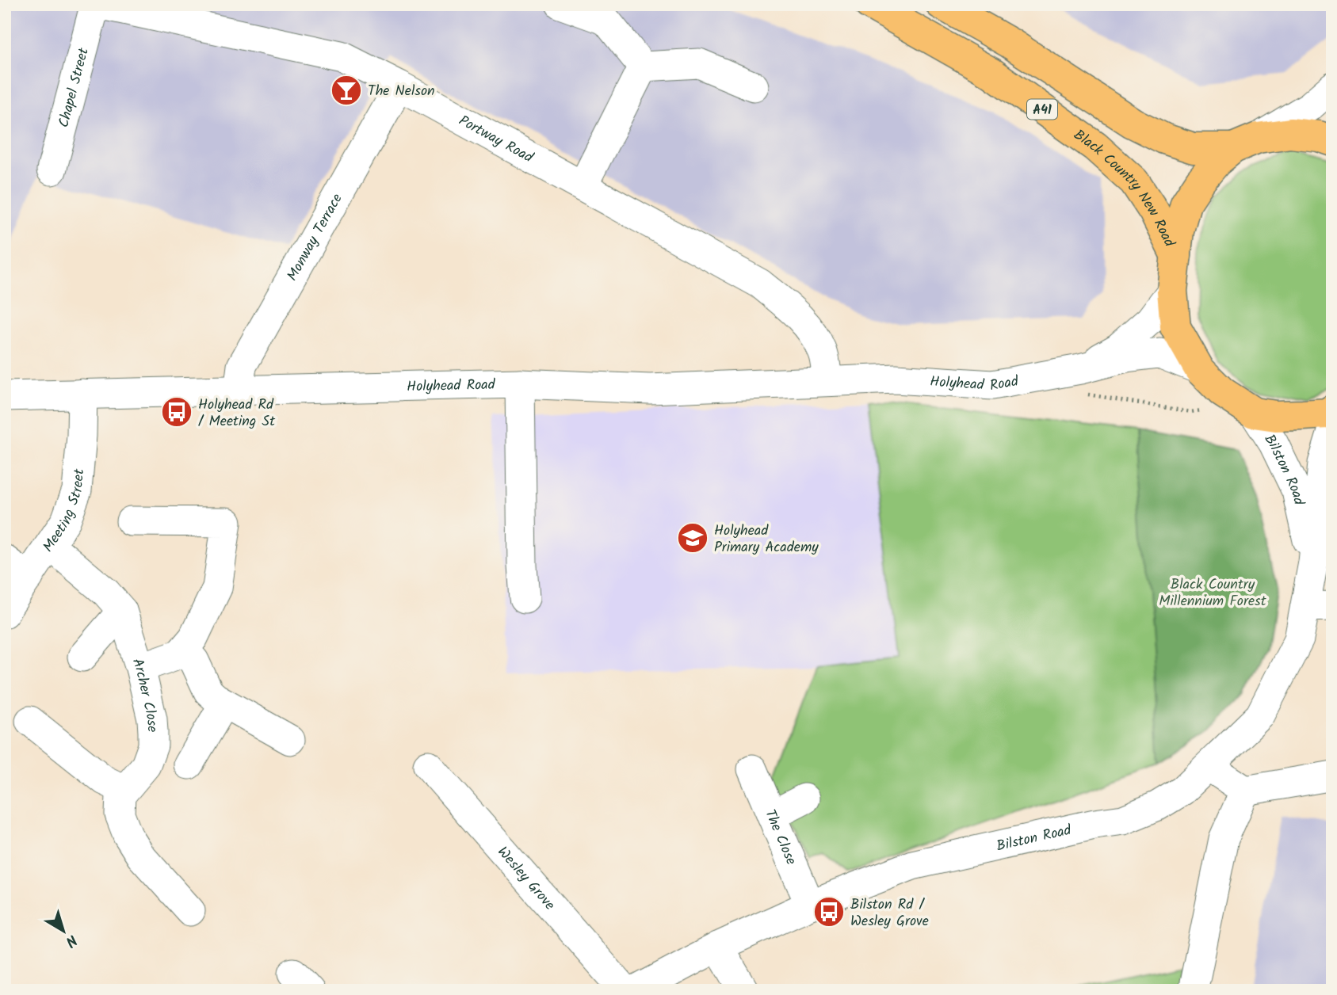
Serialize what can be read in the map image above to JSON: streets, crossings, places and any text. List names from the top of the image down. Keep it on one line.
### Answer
{"streets":{"highway":["A41","Black Country New Road"],"street":["Chapel Street","Portway Road","Monway Terrace","Holyhead Road","Bilston Road","Meeting Street","Archer Close","The Close","Wesley Grove"]},"crossings":[["Chapel Street","Portway Road"],["Portway Road","Monway Terrace"],["Portway Road","Holyhead Road"],["Monway Terrace","Holyhead Road"],["Holyhead Road","Meeting Street"],["Bilston Road","The Close"],["Meeting Street","Archer Close"]],"parks":["Black Country Millennium Forest"],"places":{"bar":["The Nelson"],"bus stop":["Holyhead Rd / Meeting St","Bilston Rd / Wesley Grove"],"school or university":["Holyhead Primary Academy"]},"north":"bottom right"}
